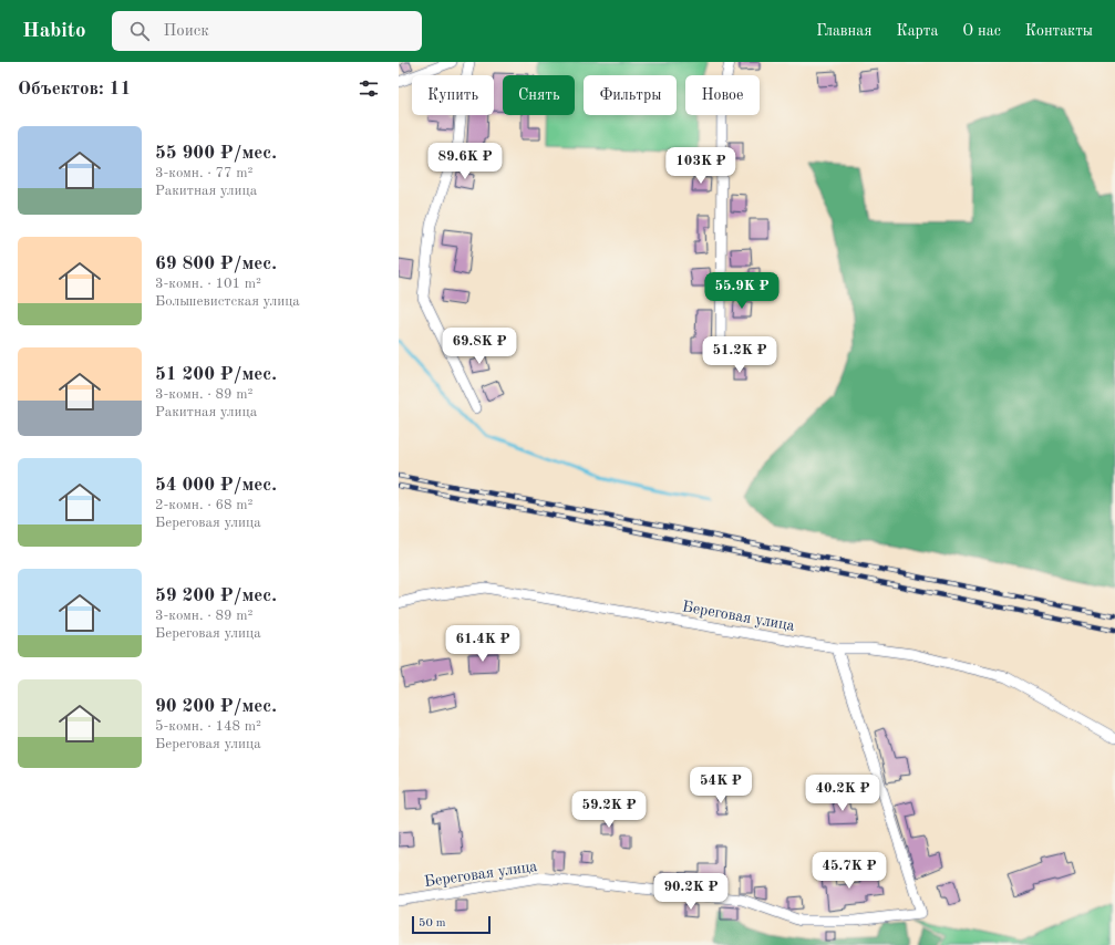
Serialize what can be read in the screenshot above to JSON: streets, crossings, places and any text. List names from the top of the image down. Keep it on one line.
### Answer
{"streets":{"street":["Береговая улица"]},"scale_bar":"50 m","page":{"header":"Habito","search":"Поиск","nav":["Главная","Карта","О нас","Контакты"],"heading":"Объектов: 11","chip":["Купить","Снять","Фильтры","Новое"],"list":[{"name":"55 900 ₽/мес.","note":"3-комн. · 77 m² · Ракитная улица"},{"name":"69 800 ₽/мес.","note":"3-комн. · 101 m² · Большевистская улица"},{"name":"51 200 ₽/мес.","note":"3-комн. · 89 m² · Ракитная улица"},{"name":"54 000 ₽/мес.","note":"2-комн. · 68 m² · Береговая улица"},{"name":"59 200 ₽/мес.","note":"3-комн. · 89 m² · Береговая улица"},{"name":"90 200 ₽/мес.","note":"5-комн. · 148 m² · Береговая улица"}],"price":["89.6K ₽","103K ₽","55.9K ₽","69.8K ₽","51.2K ₽","61.4K ₽","54K ₽","40.2K ₽","59.2K ₽","45.7K ₽","90.2K ₽"],"scale":"50 m"}}
